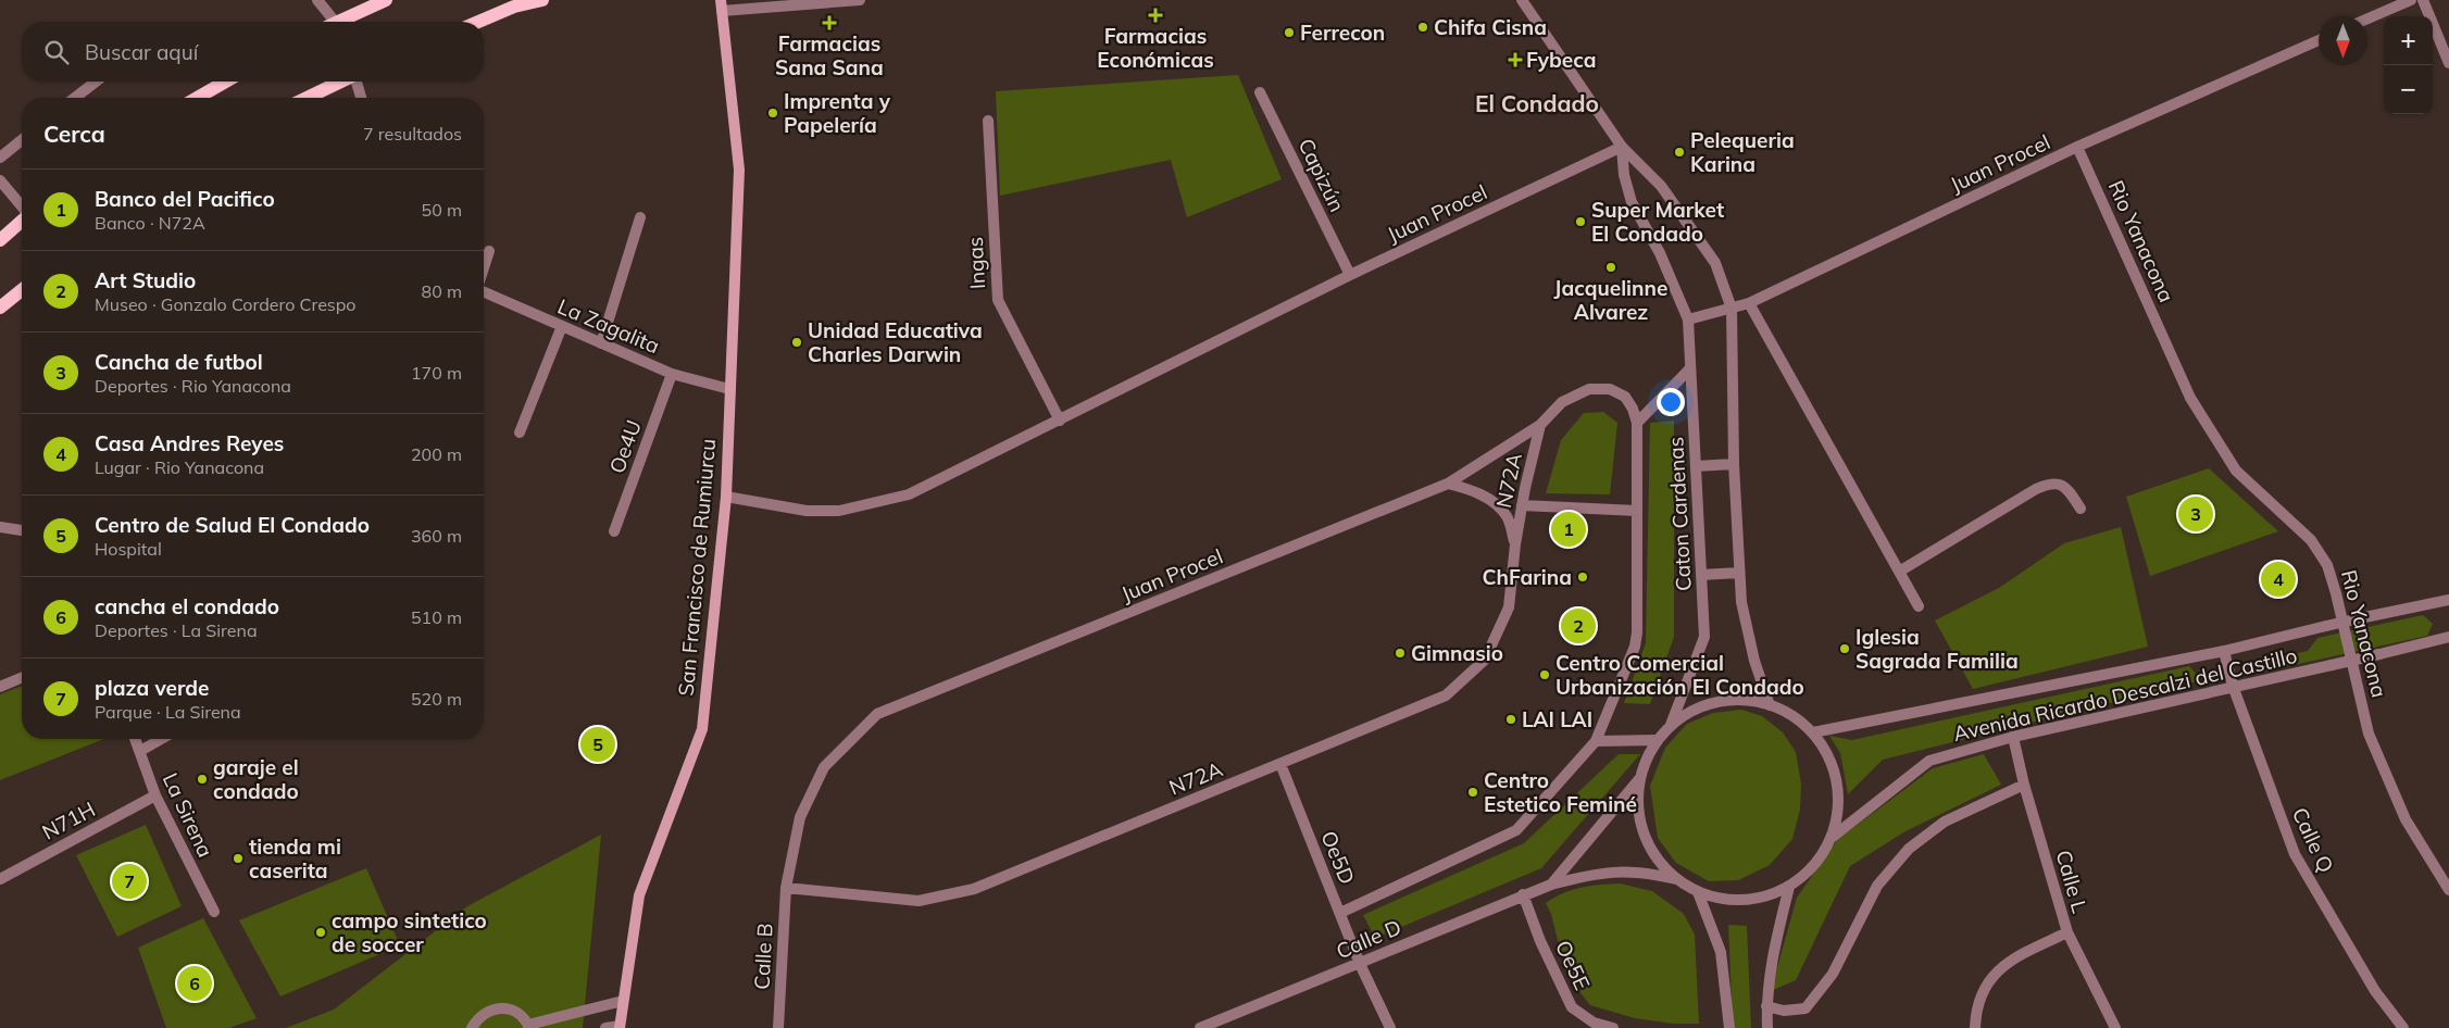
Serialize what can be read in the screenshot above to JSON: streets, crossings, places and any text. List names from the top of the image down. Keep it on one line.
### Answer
{"streets":{"main road":["San Francisco de Rumiurcu"],"street":["Juan Procel","Capizún","Rio Yanacona","Ingas","La Zagalita","Oe4U","N72A","Caton Cardenas","Avenida Ricardo Descalzi del Castillo","La Sirena","N71H","Calle Q","Oe5D","Calle L","Calle D","Calle B","Oe5E"]},"crossings":[["Juan Procel","Capizún"],["Juan Procel","Rio Yanacona"],["Juan Procel","Ingas"],["Juan Procel","N72A"],["Juan Procel","Caton Cardenas"],["Juan Procel","San Francisco de Rumiurcu"],["Juan Procel","Calle B"],["La Zagalita","Oe4U"],["La Zagalita","San Francisco de Rumiurcu"],["N72A","Oe5D"],["N72A","Calle B"],["Avenida Ricardo Descalzi del Castillo","Calle Q"],["Avenida Ricardo Descalzi del Castillo","Calle L"],["La Sirena","N71H"],["Oe5D","Calle D"],["Calle D","Oe5E"]],"districts":["El Condado"],"places":{"health":["Farmacias Económicas","Farmacias Sana Sana","Fybeca"],"other":["Chifa Cisna","Ferrecon","Imprenta y Papelería","Pelequeria Karina","Super Market El Condado","Jacquelinne Alvarez","Unidad Educativa Charles Darwin","ChFarina","Iglesia Sagrada Familia","Gimnasio","Centro Comercial Urbanización El Condado","LAI LAI","garaje el condado","Centro Estetico Feminé","tienda mi caserita","campo sintetico de soccer"]},"north":"bottom","page":{"map_buttons":["+","−"],"search":"Buscar aquí","heading":["Cerca","7 resultados"],"list":[{"mark":"1","name":"Banco del Pacifico","note":"Banco · N72A","value":"50 m"},{"mark":"2","name":"Art Studio","note":"Museo · Gonzalo Cordero Crespo","value":"80 m"},{"mark":"3","name":"Cancha de futbol","note":"Deportes · Rio Yanacona","value":"170 m"},{"mark":"4","name":"Casa Andres Reyes","note":"Lugar · Rio Yanacona","value":"200 m"},{"mark":"5","name":"Centro de Salud El Condado","note":"Hospital","value":"360 m"},{"mark":"6","name":"cancha el condado","note":"Deportes · La Sirena","value":"510 m"},{"mark":"7","name":"plaza verde","note":"Parque · La Sirena","value":"520 m"}],"pins":["3","1","4","2","5","7","6"]}}
